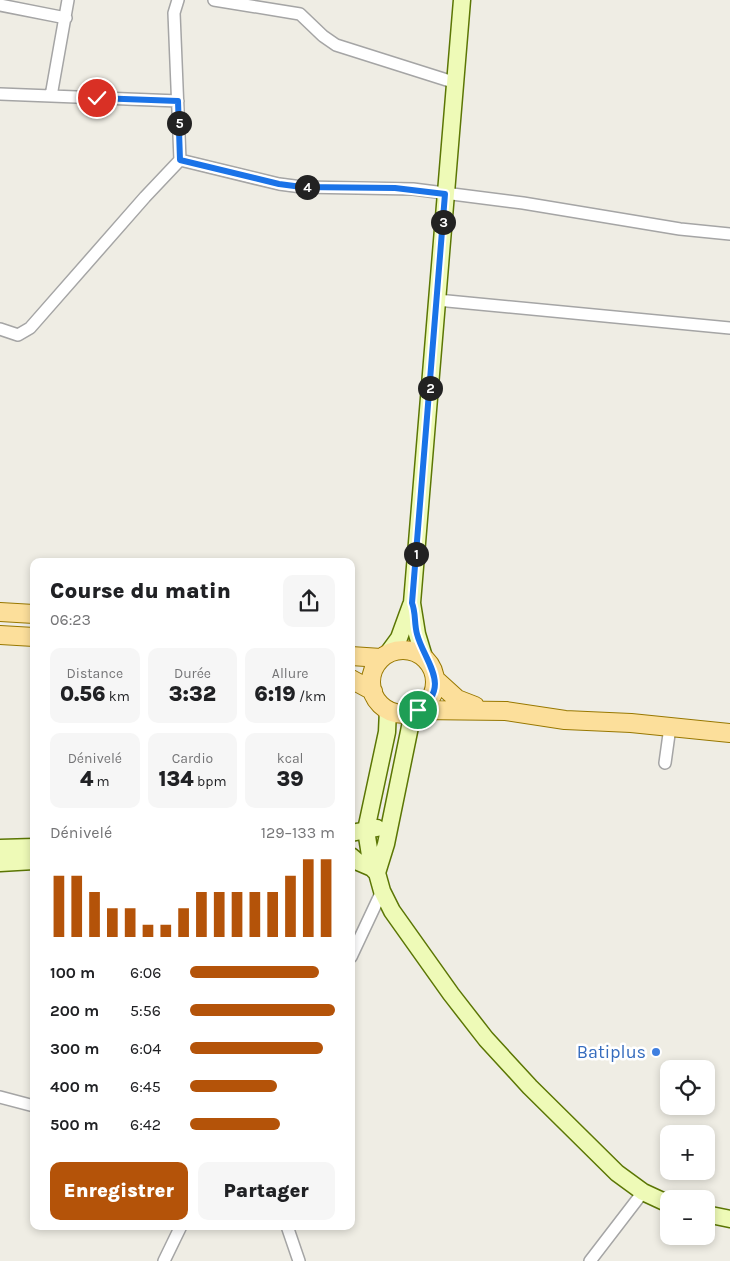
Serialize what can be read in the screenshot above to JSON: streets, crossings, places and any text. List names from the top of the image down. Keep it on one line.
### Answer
{"places":["Batiplus"],"page":{"pins":["5","4","3","2","1"],"heading":["Course du matin","06:23"],"stats":[["Distance","0.56 km"],["Durée","3:32"],["Allure","6:19 /km"],["Dénivelé","4 m"],["Cardio","134 bpm"],["kcal","39"]],"chart":["Dénivelé","129–133 m"],"list":[{"name":"100 m","note":"6:06"},{"name":"200 m","note":"5:56"},{"name":"300 m","note":"6:04"},{"name":"400 m","note":"6:45"},{"name":"500 m","note":"6:42"}],"map_buttons":["+","−"],"buttons":["Enregistrer","Partager"]}}
